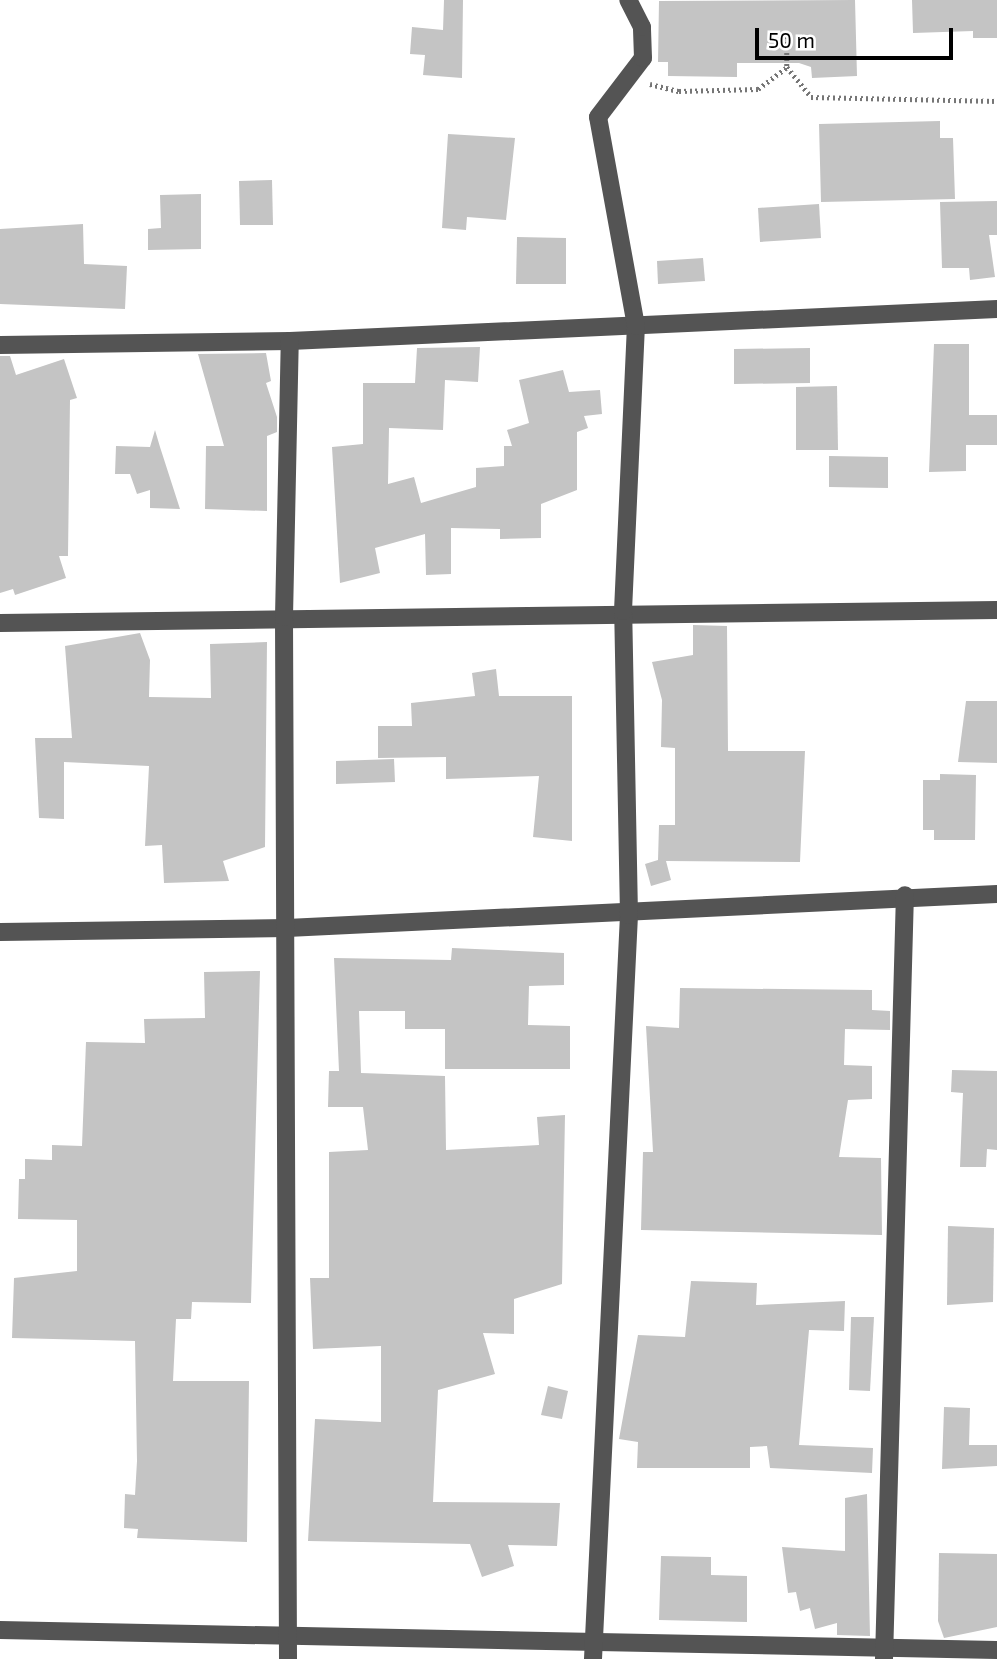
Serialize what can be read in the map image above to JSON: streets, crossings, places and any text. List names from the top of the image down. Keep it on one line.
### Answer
{"scale_bar":"50 m"}
